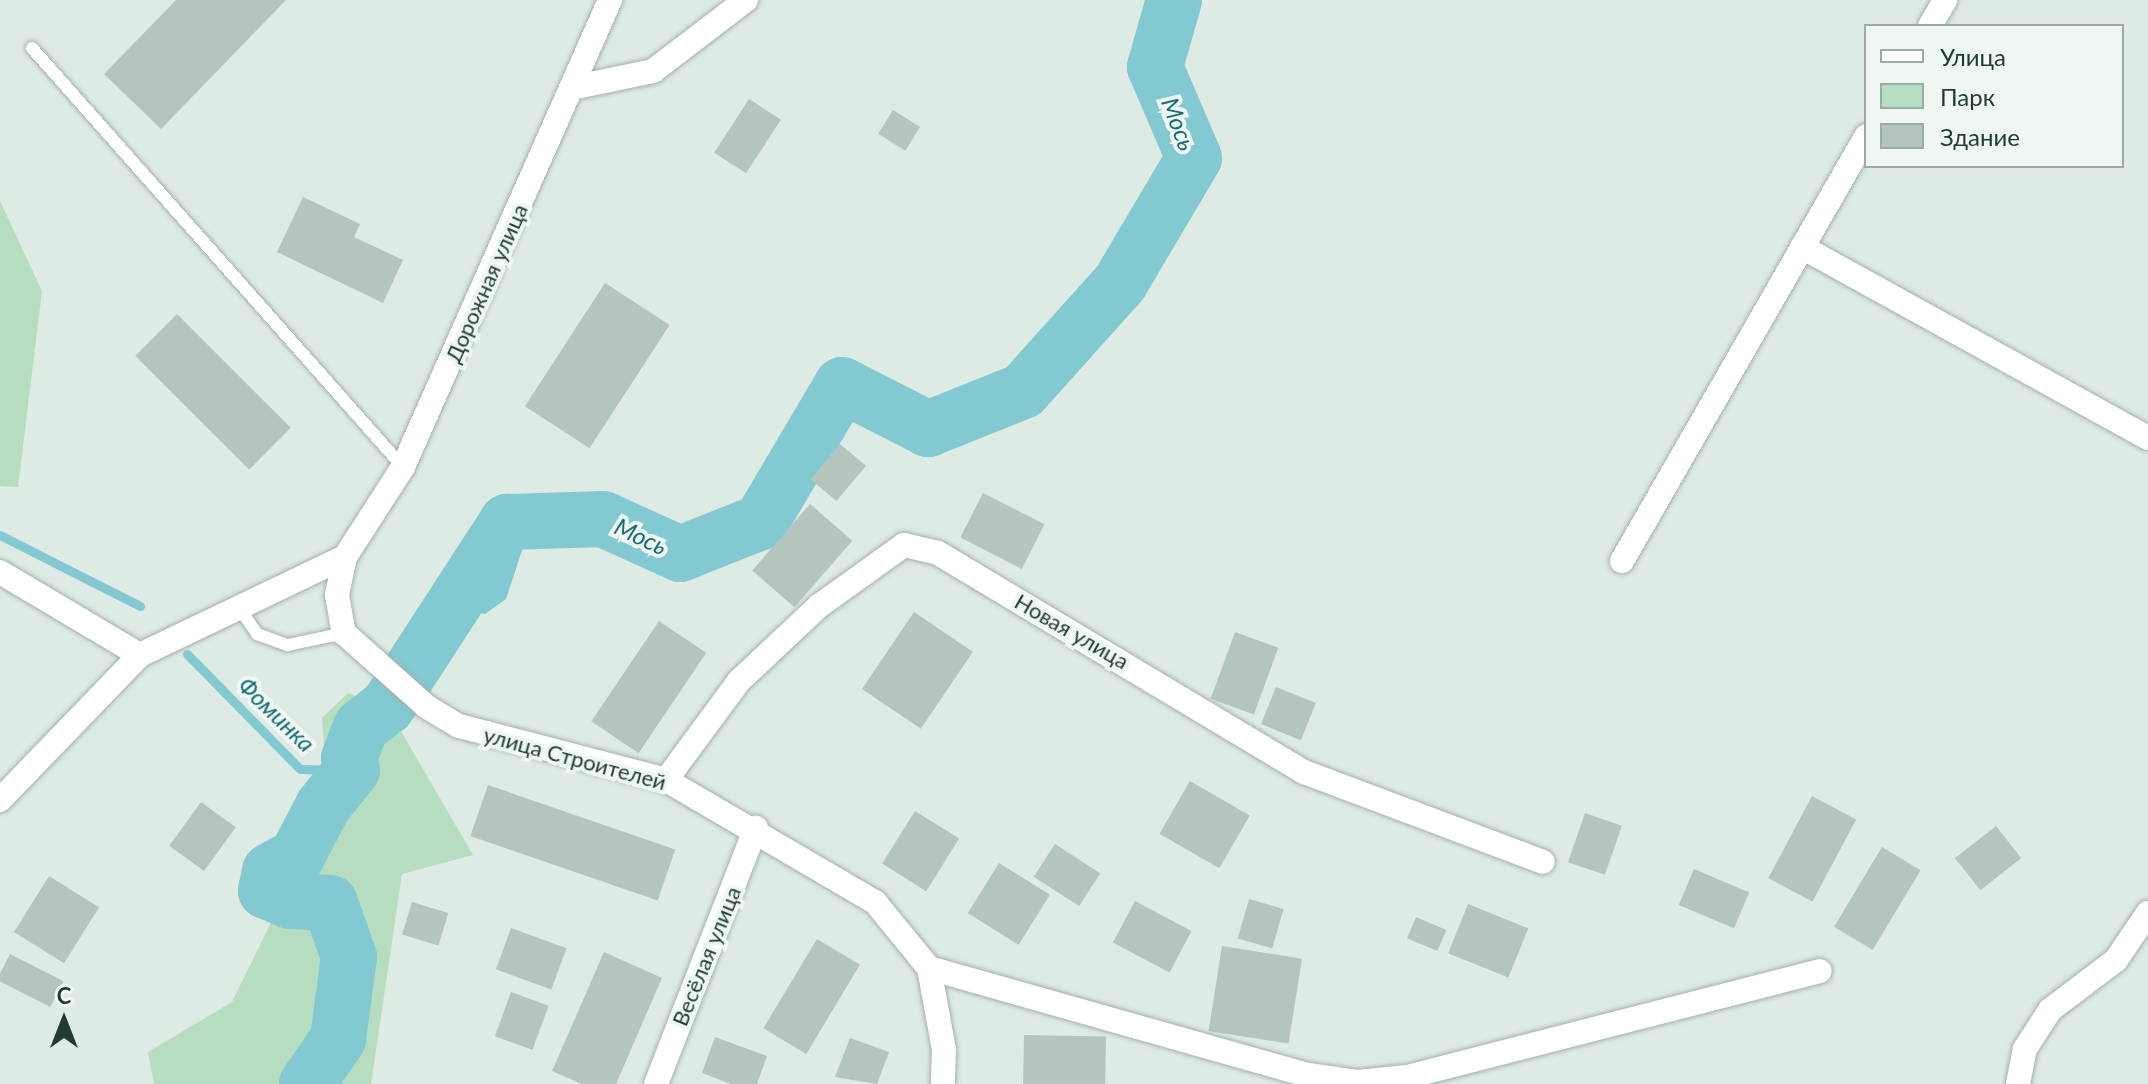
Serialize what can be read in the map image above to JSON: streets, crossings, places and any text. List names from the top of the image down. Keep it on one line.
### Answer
{"streets":{"street":["Дорожная улица","Новая улица","улица Строителей","Весёлая улица"]},"crossings":[["Новая улица","улица Строителей"],["улица Строителей","Весёлая улица"]],"water":["Мось","Фоминка"],"legend":["Улица","Парк","Здание"],"north":"top"}
